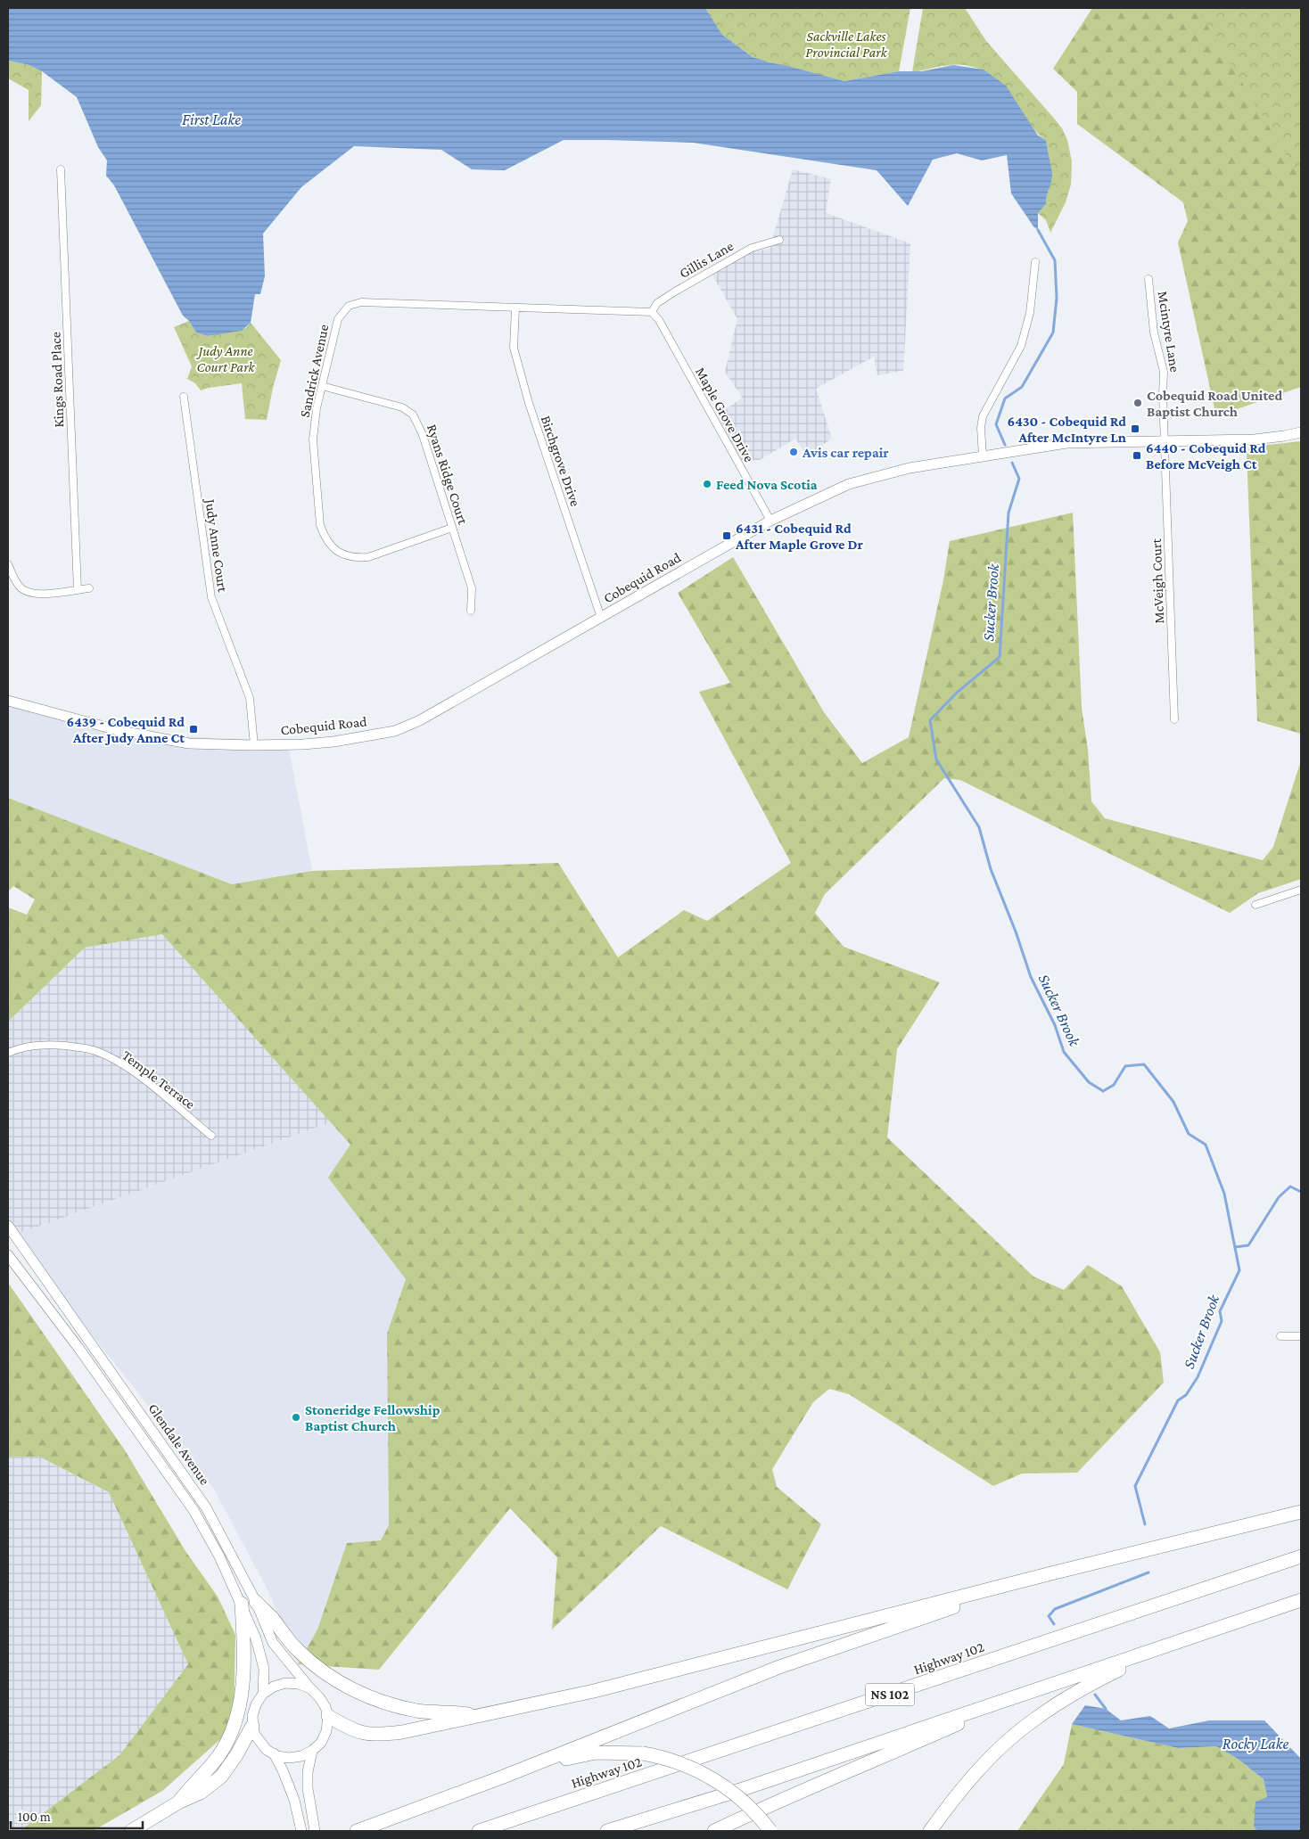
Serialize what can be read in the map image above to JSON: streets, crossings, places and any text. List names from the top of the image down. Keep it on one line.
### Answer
{"streets":{"highway":["Highway 102","NS 102"],"main road":["Cobequid Road","Glendale Avenue"],"street":["Gillis Lane","Mcintyre Lane","Sandrick Avenue","Kings Road Place","Maple Grove Drive","Birchgrove Drive","Ryans Ridge Court","Judy Anne Court","McVeigh Court","Temple Terrace"]},"crossings":[["Gillis Lane","Sandrick Avenue"],["Gillis Lane","Maple Grove Drive"],["Mcintyre Lane","Cobequid Road"],["Mcintyre Lane","McVeigh Court"],["Sandrick Avenue","Maple Grove Drive"],["Sandrick Avenue","Birchgrove Drive"],["Sandrick Avenue","Ryans Ridge Court"],["Maple Grove Drive","Cobequid Road"],["Birchgrove Drive","Cobequid Road"],["Judy Anne Court","Cobequid Road"],["Cobequid Road","McVeigh Court"]],"water":["First Lake","Sucker Brook","Rocky Lake"],"parks":["Sackville Lakes Provincial Park","Judy Anne Court Park"],"places":{"other":["Cobequid Road United Baptist Church","Avis car repair","Feed Nova Scotia","Stoneridge Fellowship Baptist Church"],"transit":["6430 - Cobequid Rd After McIntyre Ln","6440 - Cobequid Rd Before McVeigh Ct","6431 - Cobequid Rd After Maple Grove Dr","6439 - Cobequid Rd After Judy Anne Ct"]},"scale_bar":"100 m"}
